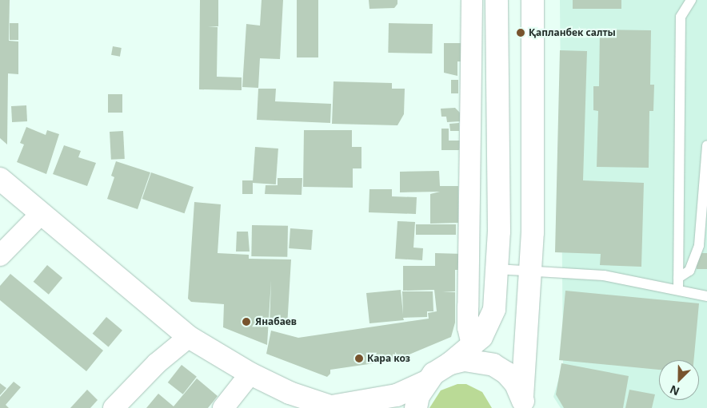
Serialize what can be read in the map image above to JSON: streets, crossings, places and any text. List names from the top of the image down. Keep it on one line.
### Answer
{"places":["Қапланбек салты","Янабаев","Кара коз"],"north":"bottom left"}
